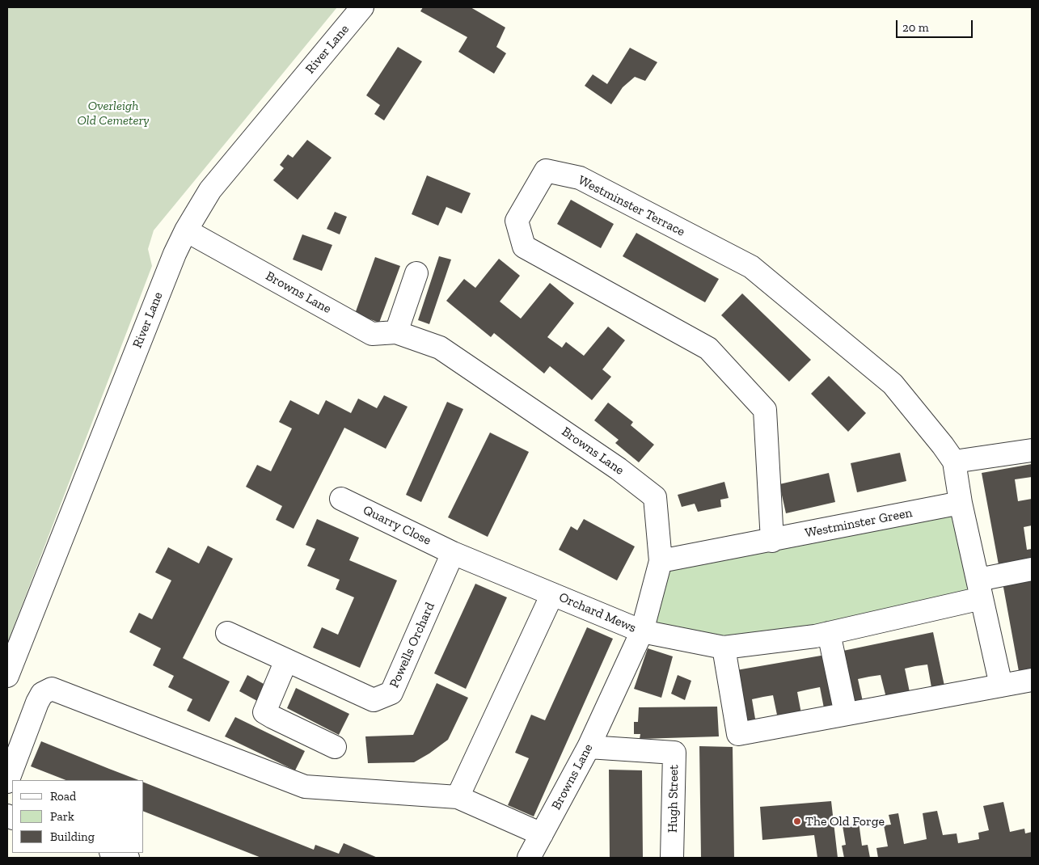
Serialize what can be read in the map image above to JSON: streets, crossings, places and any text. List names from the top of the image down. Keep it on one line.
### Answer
{"streets":{"street":["River Lane","Westminster Terrace","Browns Lane","Westminster Green","Quarry Close","Orchard Mews","Powells Orchard","Hugh Street"]},"crossings":[["River Lane","Browns Lane"],["Westminster Terrace","Westminster Green"],["Browns Lane","Westminster Green"],["Browns Lane","Orchard Mews"],["Browns Lane","Hugh Street"],["Quarry Close","Powells Orchard"]],"parks":["Overleigh Old Cemetery"],"places":["The Old Forge"],"legend":["Road","Park","Building"],"scale_bar":"20 m"}
